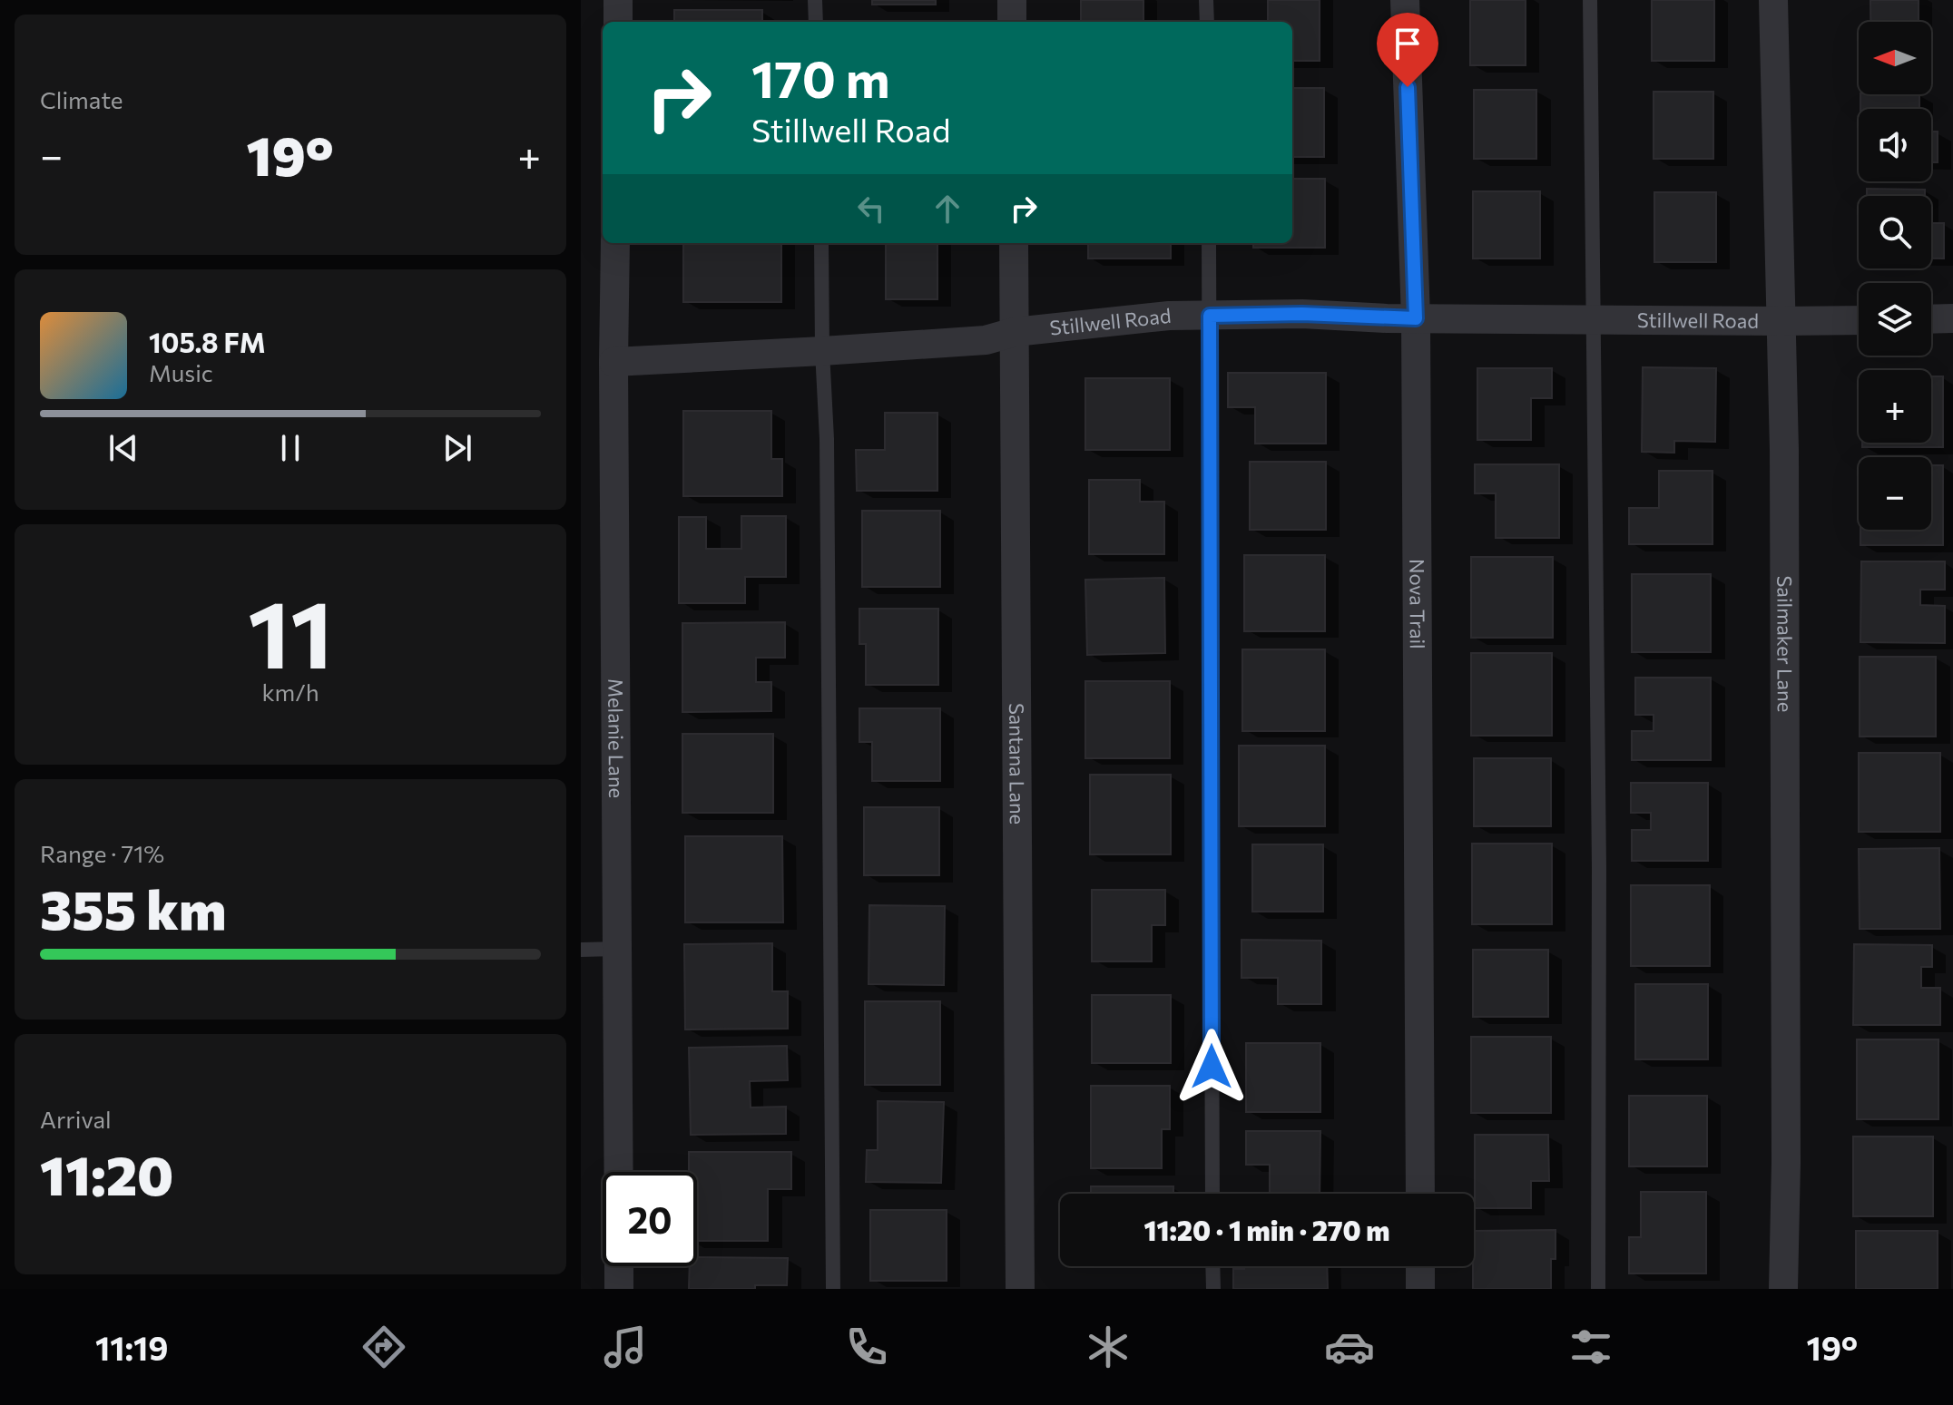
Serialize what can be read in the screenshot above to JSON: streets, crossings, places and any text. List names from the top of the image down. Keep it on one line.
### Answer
{"streets":{"street":["Stillwell Road","Nova Trail","Sailmaker Lane","Melanie Lane","Santana Lane"]},"crossings":[["Stillwell Road","Nova Trail"],["Stillwell Road","Sailmaker Lane"],["Stillwell Road","Melanie Lane"],["Stillwell Road","Santana Lane"]],"north":"left","page":{"tile":["Climate",["11","km/h"],["Range · 71%","355 km"],["Arrival","11:20"]],"map_buttons":["+","−"],"turn":["170 m","Stillwell Road"],"heat":["−","19°","+"],"song":["105.8 FM","Music"],"limit":"20","trip":"11:20 · 1 min · 270 m","tabs":["11:19","19°"]}}
